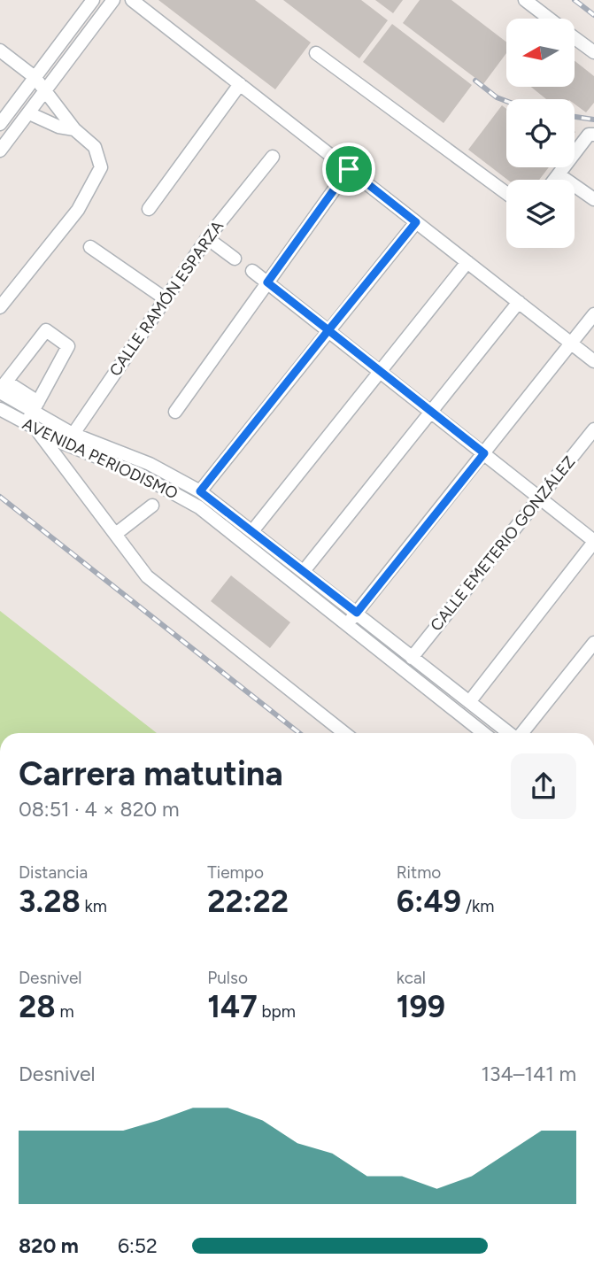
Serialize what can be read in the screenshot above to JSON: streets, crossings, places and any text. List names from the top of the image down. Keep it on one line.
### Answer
{"streets":{"street":["CALLE RAMÓN ESPARZA","AVENIDA PERIODISMO","CALLE EMETERIO GONZÁLEZ"]},"crossings":[["CALLE RAMÓN ESPARZA","AVENIDA PERIODISMO"],["AVENIDA PERIODISMO","CALLE EMETERIO GONZÁLEZ"]],"north":"left","page":{"heading":["Carrera matutina","08:51 · 4 × 820 m"],"stats":[["Distancia","3.28 km"],["Tiempo","22:22"],["Ritmo","6:49 /km"],["Desnivel","28 m"],["Pulso","147 bpm"],["kcal","199"]],"chart":["Desnivel","134–141 m"],"list":[{"name":"820 m","note":"6:52"}]}}
